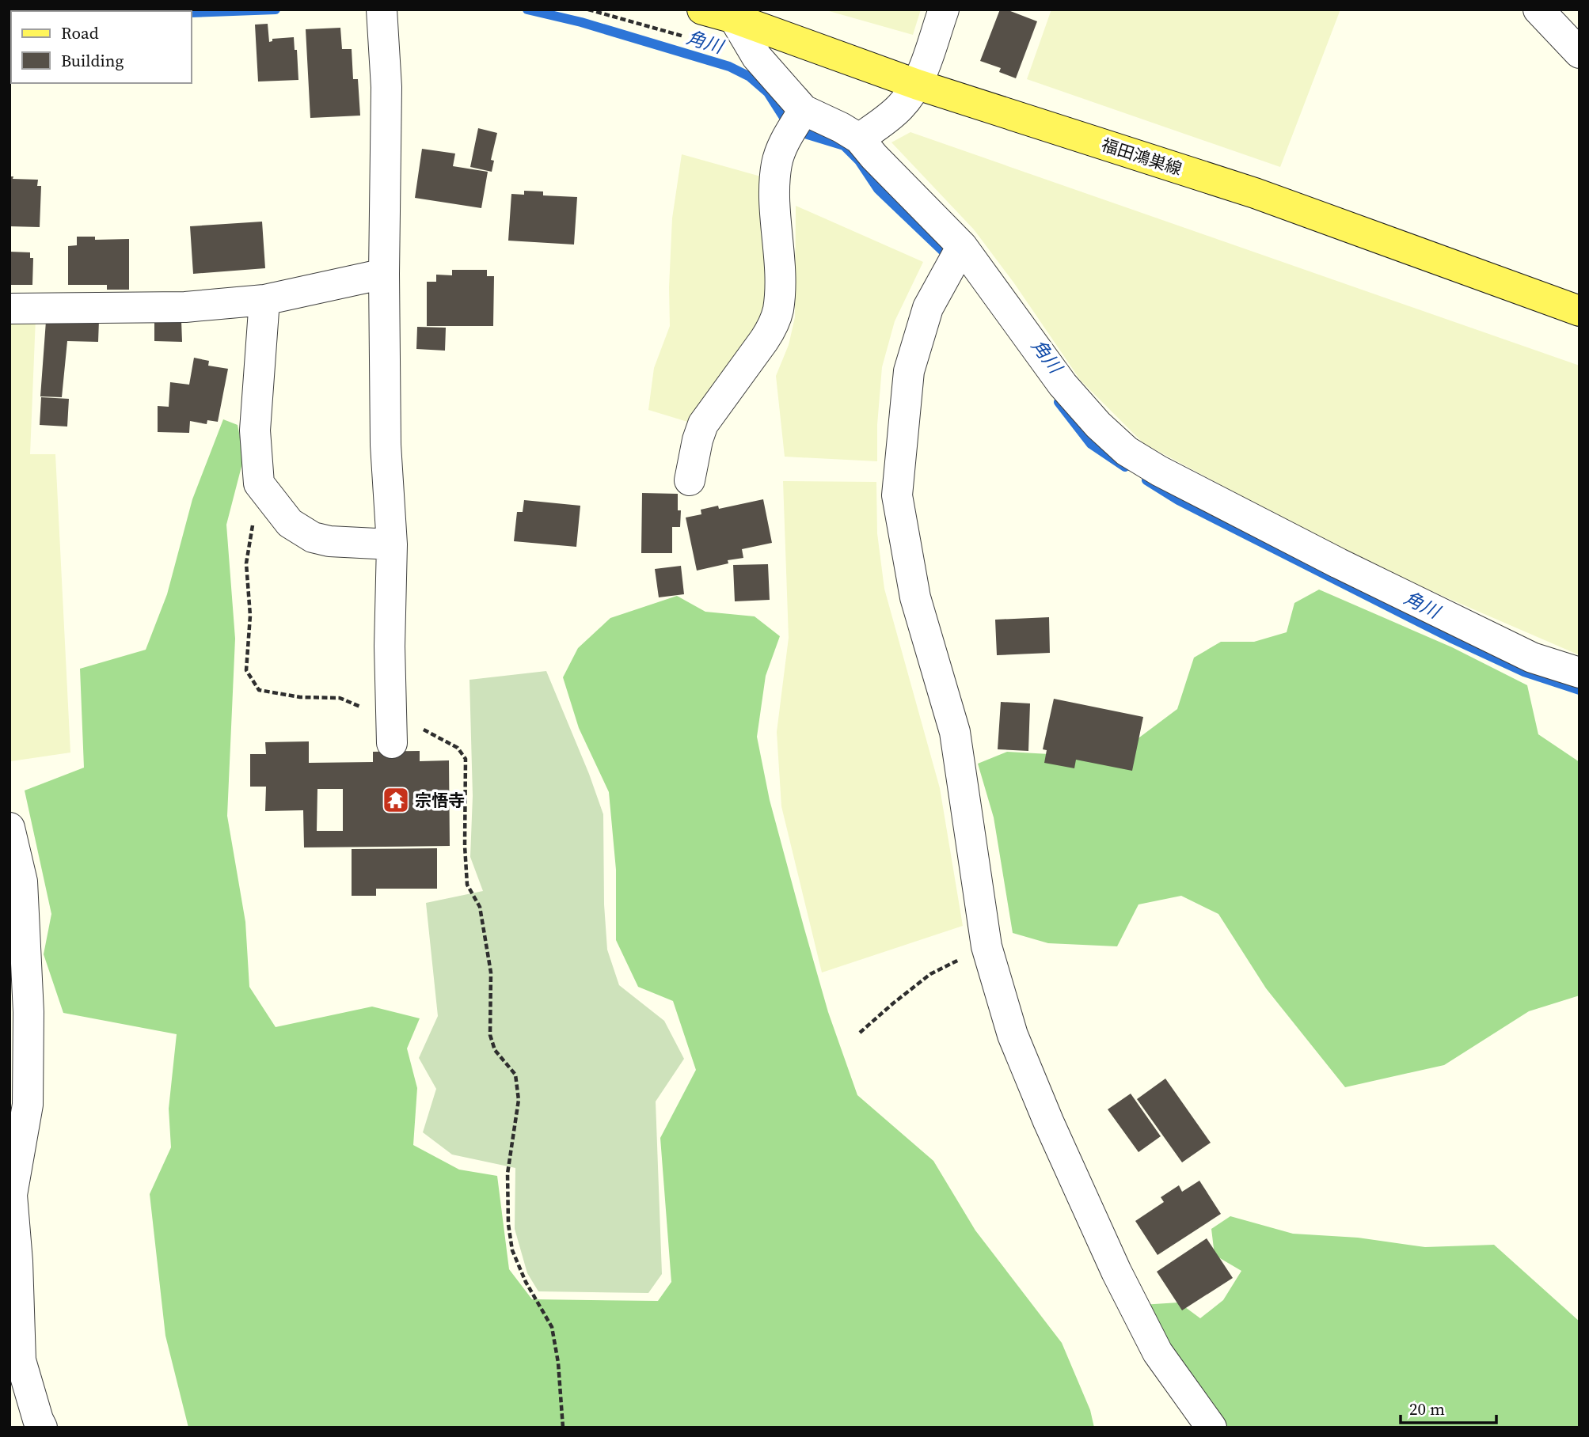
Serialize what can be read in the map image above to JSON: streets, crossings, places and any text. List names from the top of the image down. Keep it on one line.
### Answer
{"streets":{"main road":["福田鴻巣線"]},"water":["角川"],"places":{"temple":["宗悟寺"]},"legend":["Road","Building"],"scale_bar":"20 m"}
